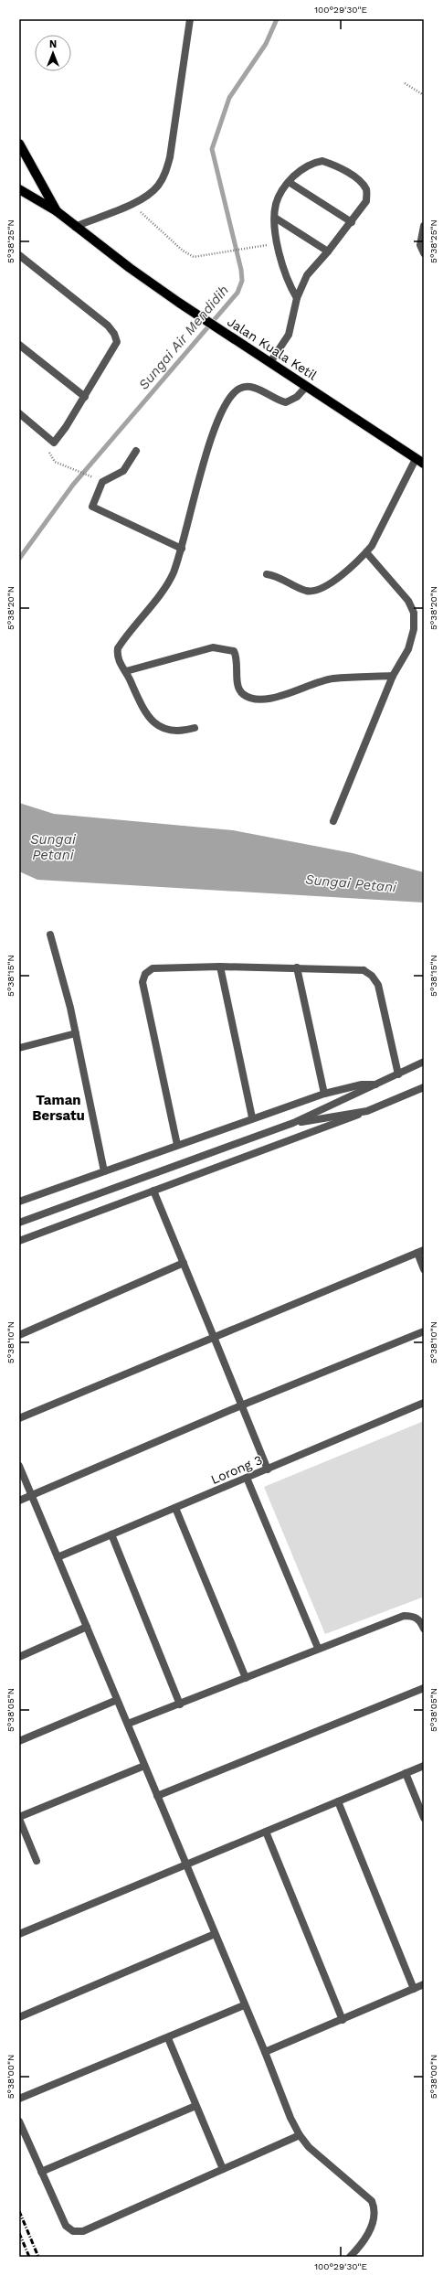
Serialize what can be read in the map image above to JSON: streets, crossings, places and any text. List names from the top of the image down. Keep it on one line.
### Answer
{"streets":{"main road":["Jalan Kuala Ketil"],"street":["Lorong 3"]},"districts":["Taman Bersatu"],"water":["Sungai Air Mendidih","Sungai Petani"],"north":"top","coordinates":["100°29'30\"E","5°38'25\"N","5°38'20\"N","5°38'15\"N","5°38'10\"N","5°38'05\"N","5°38'00\"N"]}
